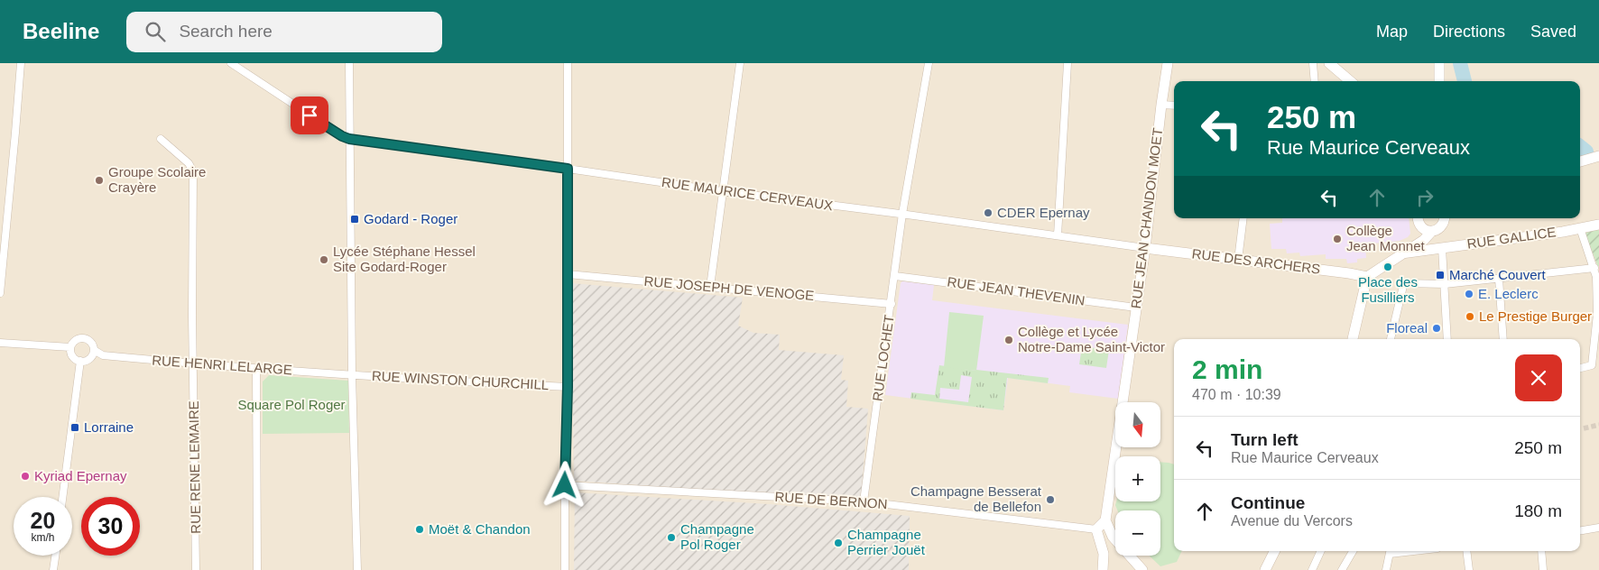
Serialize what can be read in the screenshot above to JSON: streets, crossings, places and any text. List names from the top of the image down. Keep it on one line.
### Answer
{"streets":{"main road":["RUE JEAN CHANDON MOET","RUE GALLICE","RUE DES ARCHERS"],"street":["RUE MAURICE CERVEAUX","RUE JOSEPH DE VENOGE","RUE JEAN THEVENIN","RUE LOCHET","RUE HENRI LELARGE","RUE WINSTON CHURCHILL","RUE RENE LEMAIRE","RUE DE BERNON"]},"crossings":[["RUE MAURICE CERVEAUX","RUE JEAN CHANDON MOET"],["RUE MAURICE CERVEAUX","RUE DES ARCHERS"],["RUE MAURICE CERVEAUX","RUE LOCHET"],["RUE JEAN CHANDON MOET","RUE DES ARCHERS"],["RUE JEAN CHANDON MOET","RUE JEAN THEVENIN"],["RUE JOSEPH DE VENOGE","RUE LOCHET"],["RUE JEAN THEVENIN","RUE LOCHET"],["RUE LOCHET","RUE DE BERNON"],["RUE HENRI LELARGE","RUE WINSTON CHURCHILL"],["RUE HENRI LELARGE","RUE RENE LEMAIRE"]],"parks":["Square Pol Roger"],"places":{"other":["Groupe Scolaire Crayère","CDER Epernay","Collège Jean Monnet","Lycée Stéphane Hessel Site Godard-Roger","Place des Fusilliers","E. Leclerc","Le Prestige Burger","Floreal","Collège et Lycée Notre-Dame Saint-Victor","Kyriad Epernay","Champagne Besserat de Bellefon","Moёt & Chandon","Champagne Pol Roger","Champagne Perrier Jouët"],"transit":["Godard - Roger","Marché Couvert","Lorraine"]},"north":"bottom","page":{"header":"Beeline","search":"Search here","nav":["Map","Directions","Saved"],"turn":["250 m","Rue Maurice Cerveaux"],"heading":["2 min","470 m · 10:39"],"map_buttons":["+","−"],"list":[{"name":"Turn left","note":"Rue Maurice Cerveaux","value":"250 m"},{"name":"Continue","note":"Avenue du Vercors","value":"180 m"}],"speed":"20 km/h","limit":"30"}}
